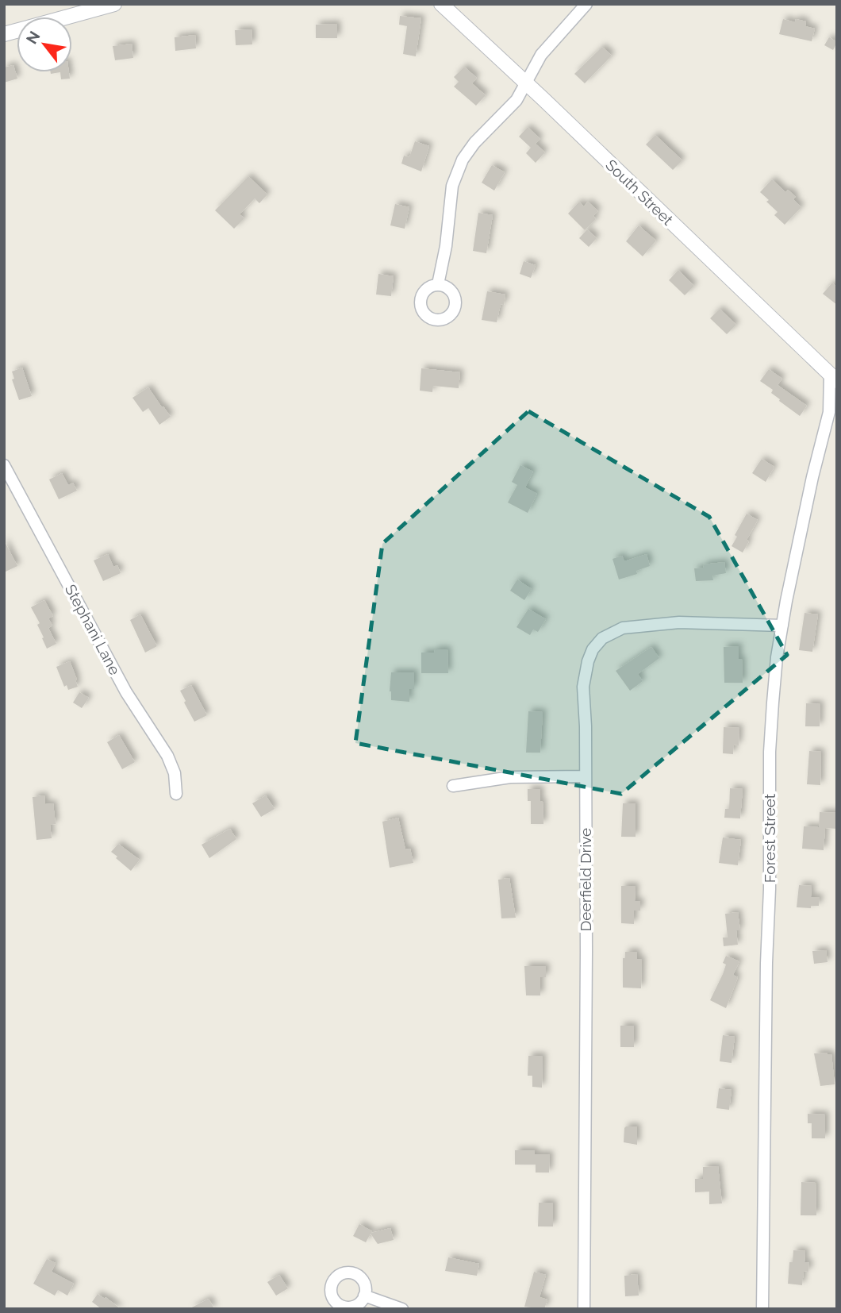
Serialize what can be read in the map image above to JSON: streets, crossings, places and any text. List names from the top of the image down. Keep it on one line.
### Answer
{"streets":{"street":["South Street","Stephani Lane","Forest Street","Deerfield Drive"]},"crossings":[["South Street","Forest Street"],["Forest Street","Deerfield Drive"]],"north":"top left"}
